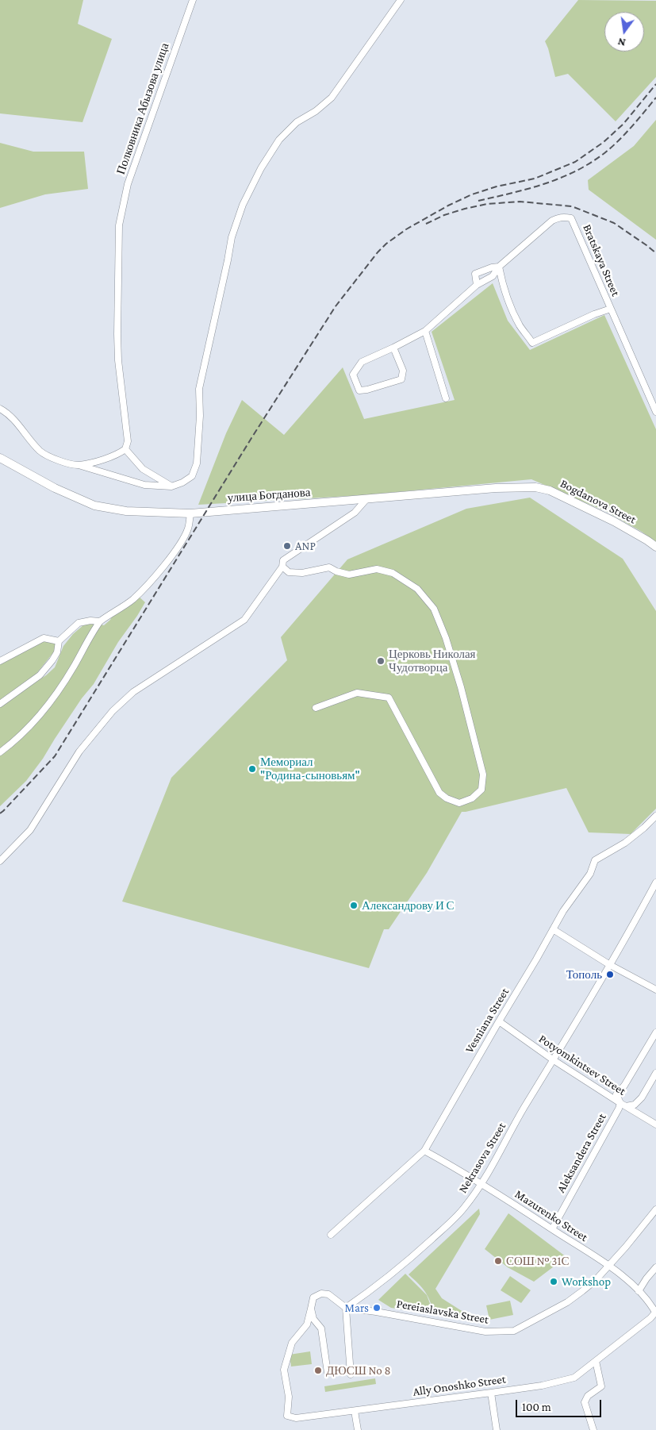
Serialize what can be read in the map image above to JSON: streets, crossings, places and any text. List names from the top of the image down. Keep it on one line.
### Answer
{"streets":{"main road":["улица Богданова"],"street":["Полковника Абызова улица","Bratskaya Street","Vesniana Street","Potyomkintsev Street","Aleksandera Street","Nekrasova Street","Mazurenko Street","Pereiaslavska Street","Ally Onoshko Street"]},"crossings":[["Vesniana Street","Potyomkintsev Street"],["Vesniana Street","Mazurenko Street"],["Potyomkintsev Street","Aleksandera Street"],["Potyomkintsev Street","Nekrasova Street"],["Aleksandera Street","Mazurenko Street"],["Nekrasova Street","Mazurenko Street"],["Nekrasova Street","Pereiaslavska Street"],["Mazurenko Street","Pereiaslavska Street"],["Mazurenko Street","Ally Onoshko Street"]],"places":["ANP","Церковь Николая Чудотворца","Мемориал \"Родина-сыновьям\"","Александрову И С","Тополь","СОШ № 31С","Workshop","Mars","ДЮСШ No 8"],"scale_bar":"100 m","north":"bottom"}
